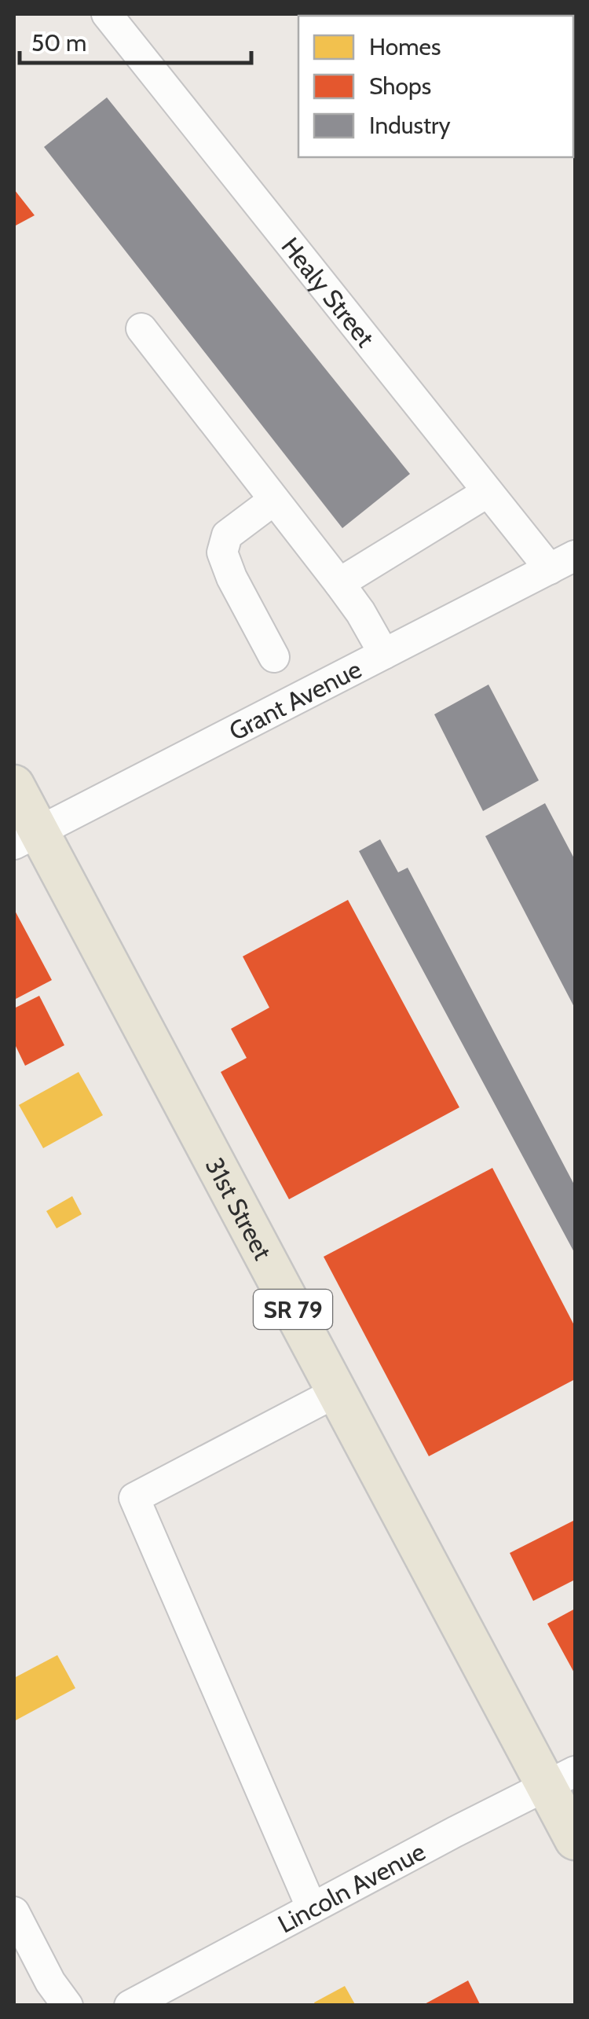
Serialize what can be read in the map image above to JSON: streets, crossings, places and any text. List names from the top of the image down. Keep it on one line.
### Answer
{"streets":{"main road":["31st Street","SR 79"],"street":["Healy Street","Grant Avenue","Lincoln Avenue"]},"crossings":[["Healy Street","Grant Avenue"],["Grant Avenue","31st Street"],["31st Street","Lincoln Avenue"]],"legend":["Homes","Shops","Industry"],"scale_bar":"50 m"}
